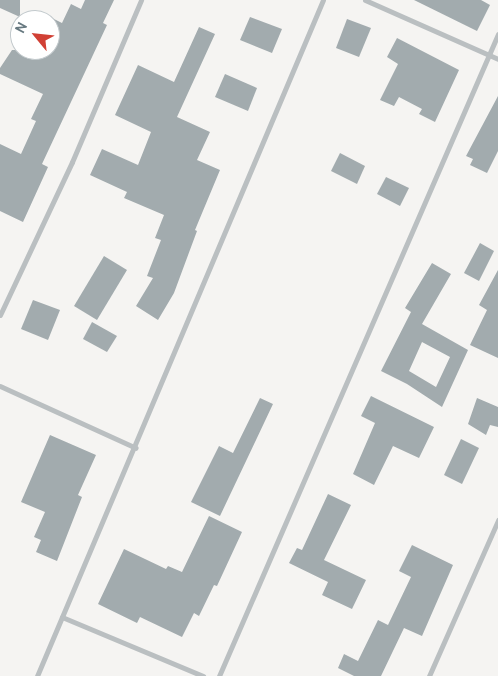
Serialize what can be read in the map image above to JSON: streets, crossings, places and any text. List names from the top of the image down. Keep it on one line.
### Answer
{"north":"top left"}
